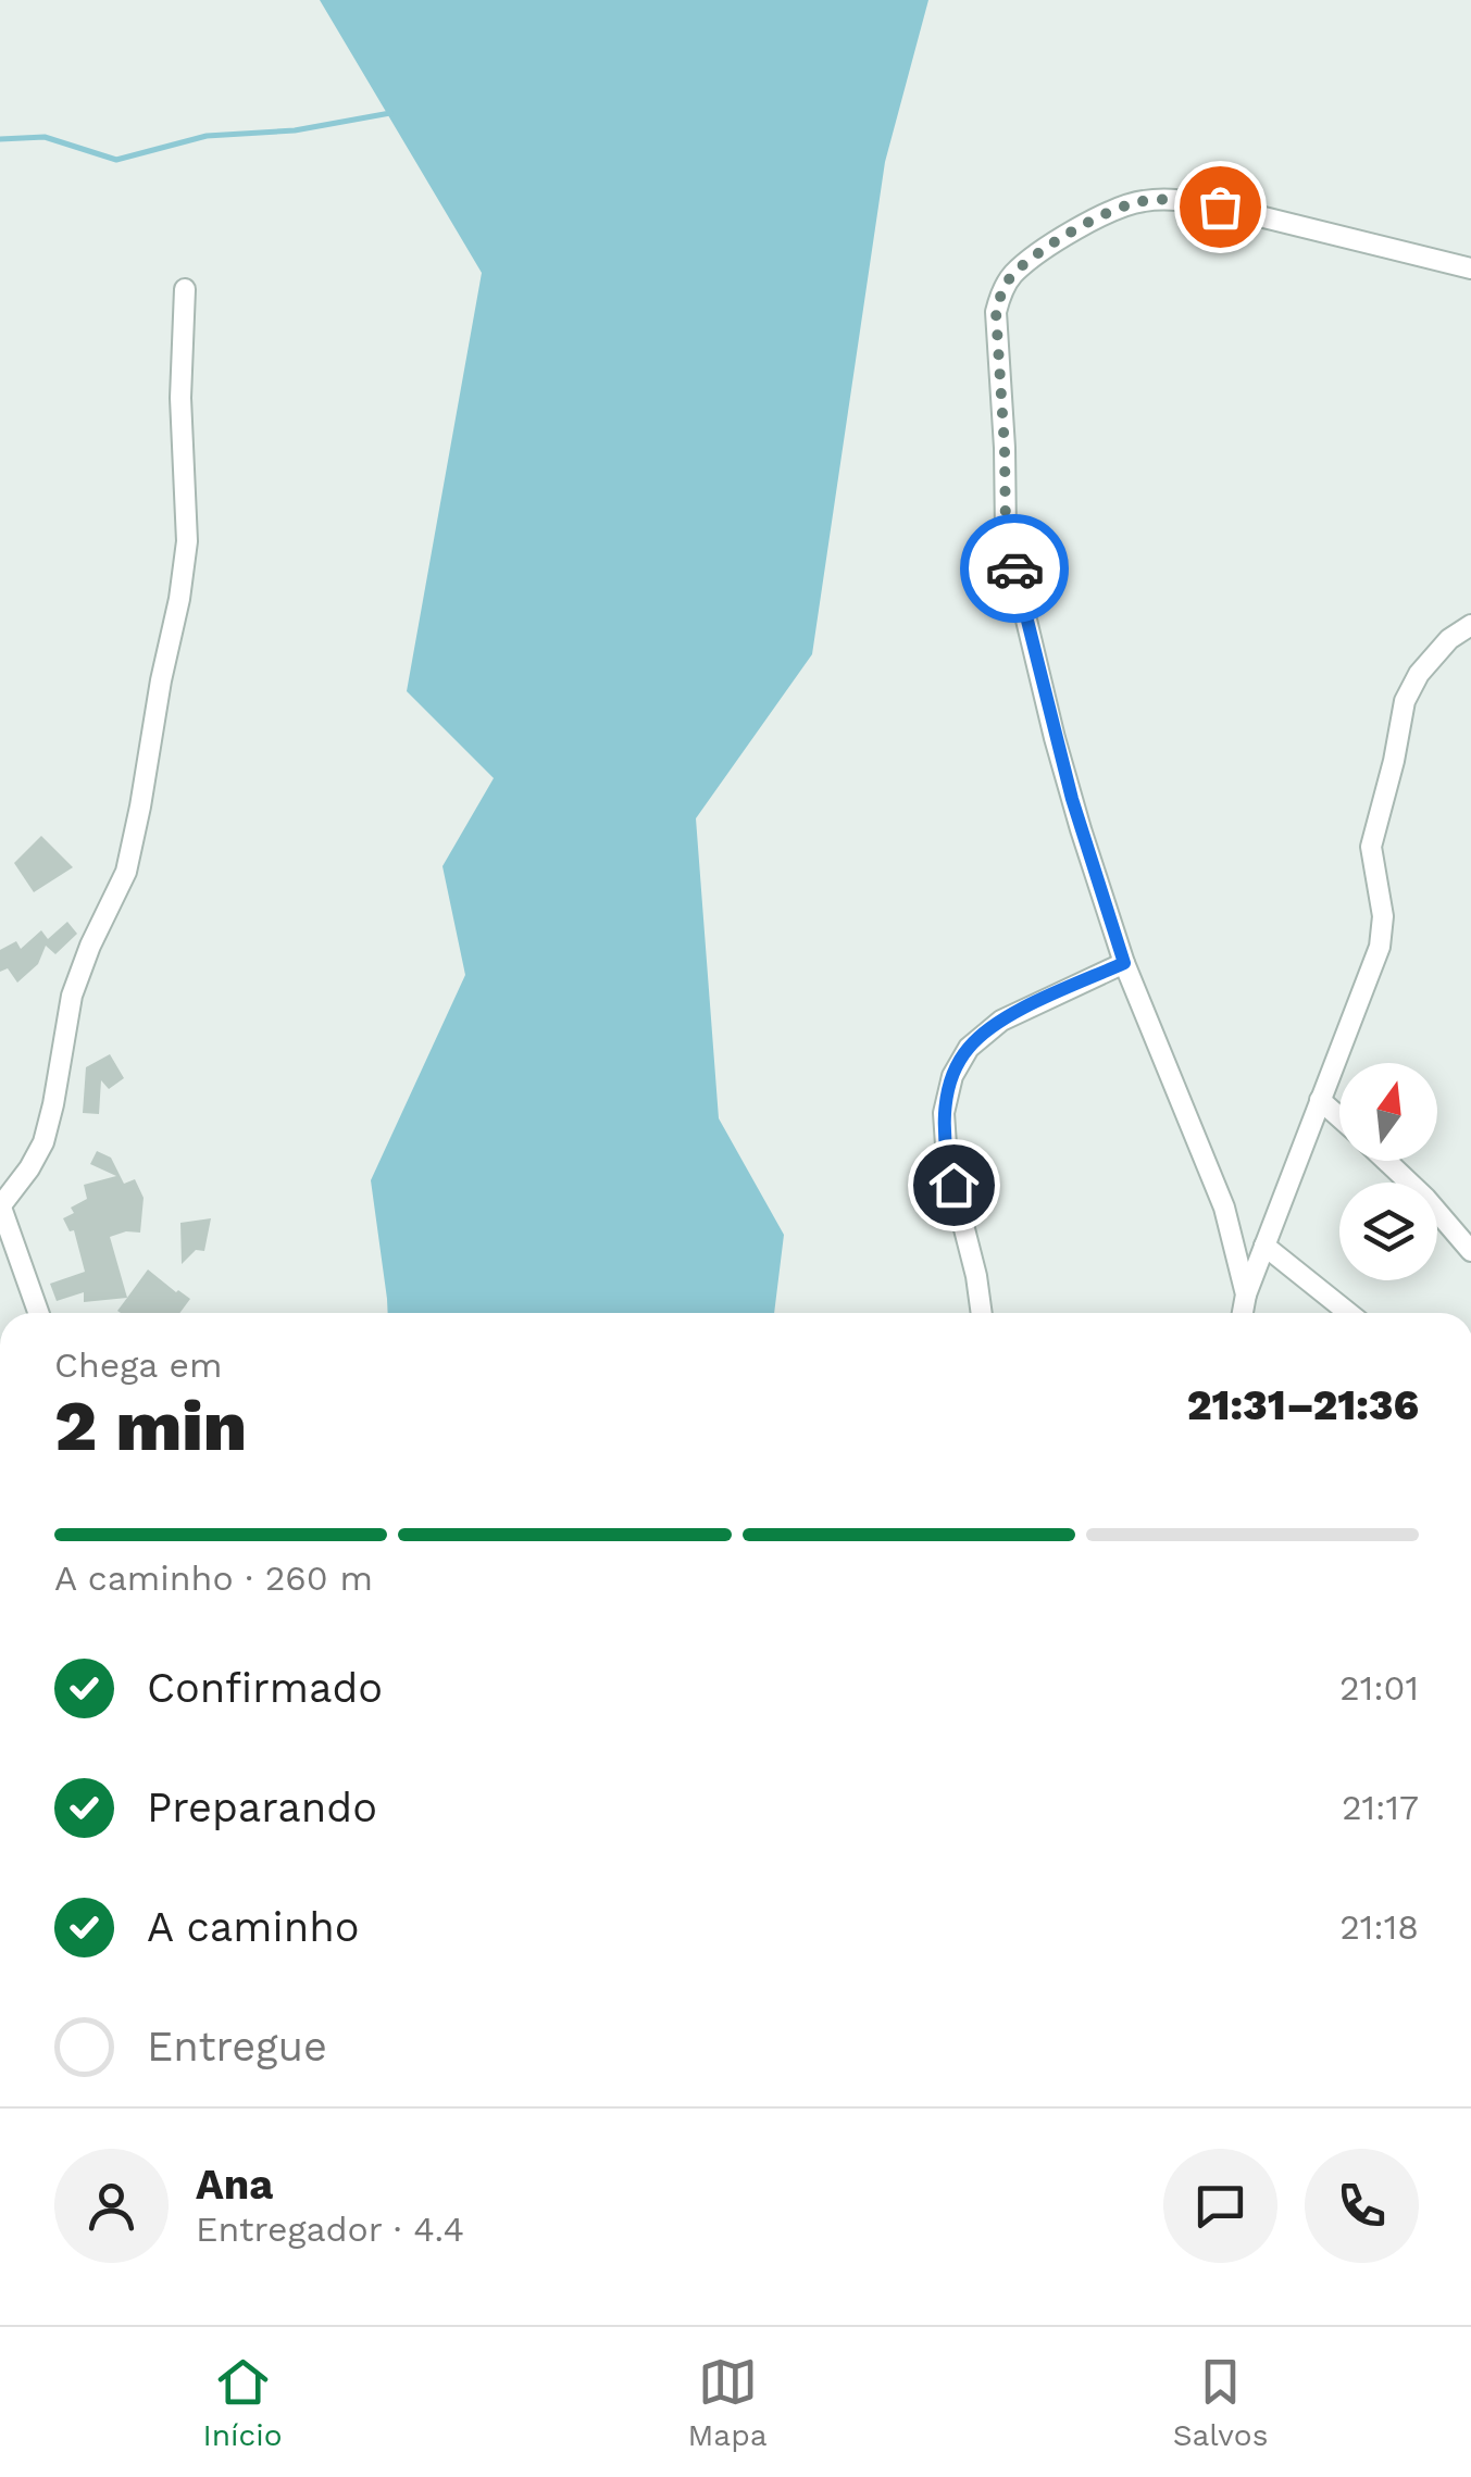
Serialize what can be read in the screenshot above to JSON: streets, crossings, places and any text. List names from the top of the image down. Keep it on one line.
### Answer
{"north":"top","page":{"heading":["2 min","Chega em","21:31–21:36"],"panel":["Ana","Entregador · 4.4"],"bar":"A caminho · 260 m","list":[["Confirmado","21:01"],["Preparando","21:17"],["A caminho","21:18"],"Entregue"],"tabs":["Início","Mapa","Salvos"]}}
